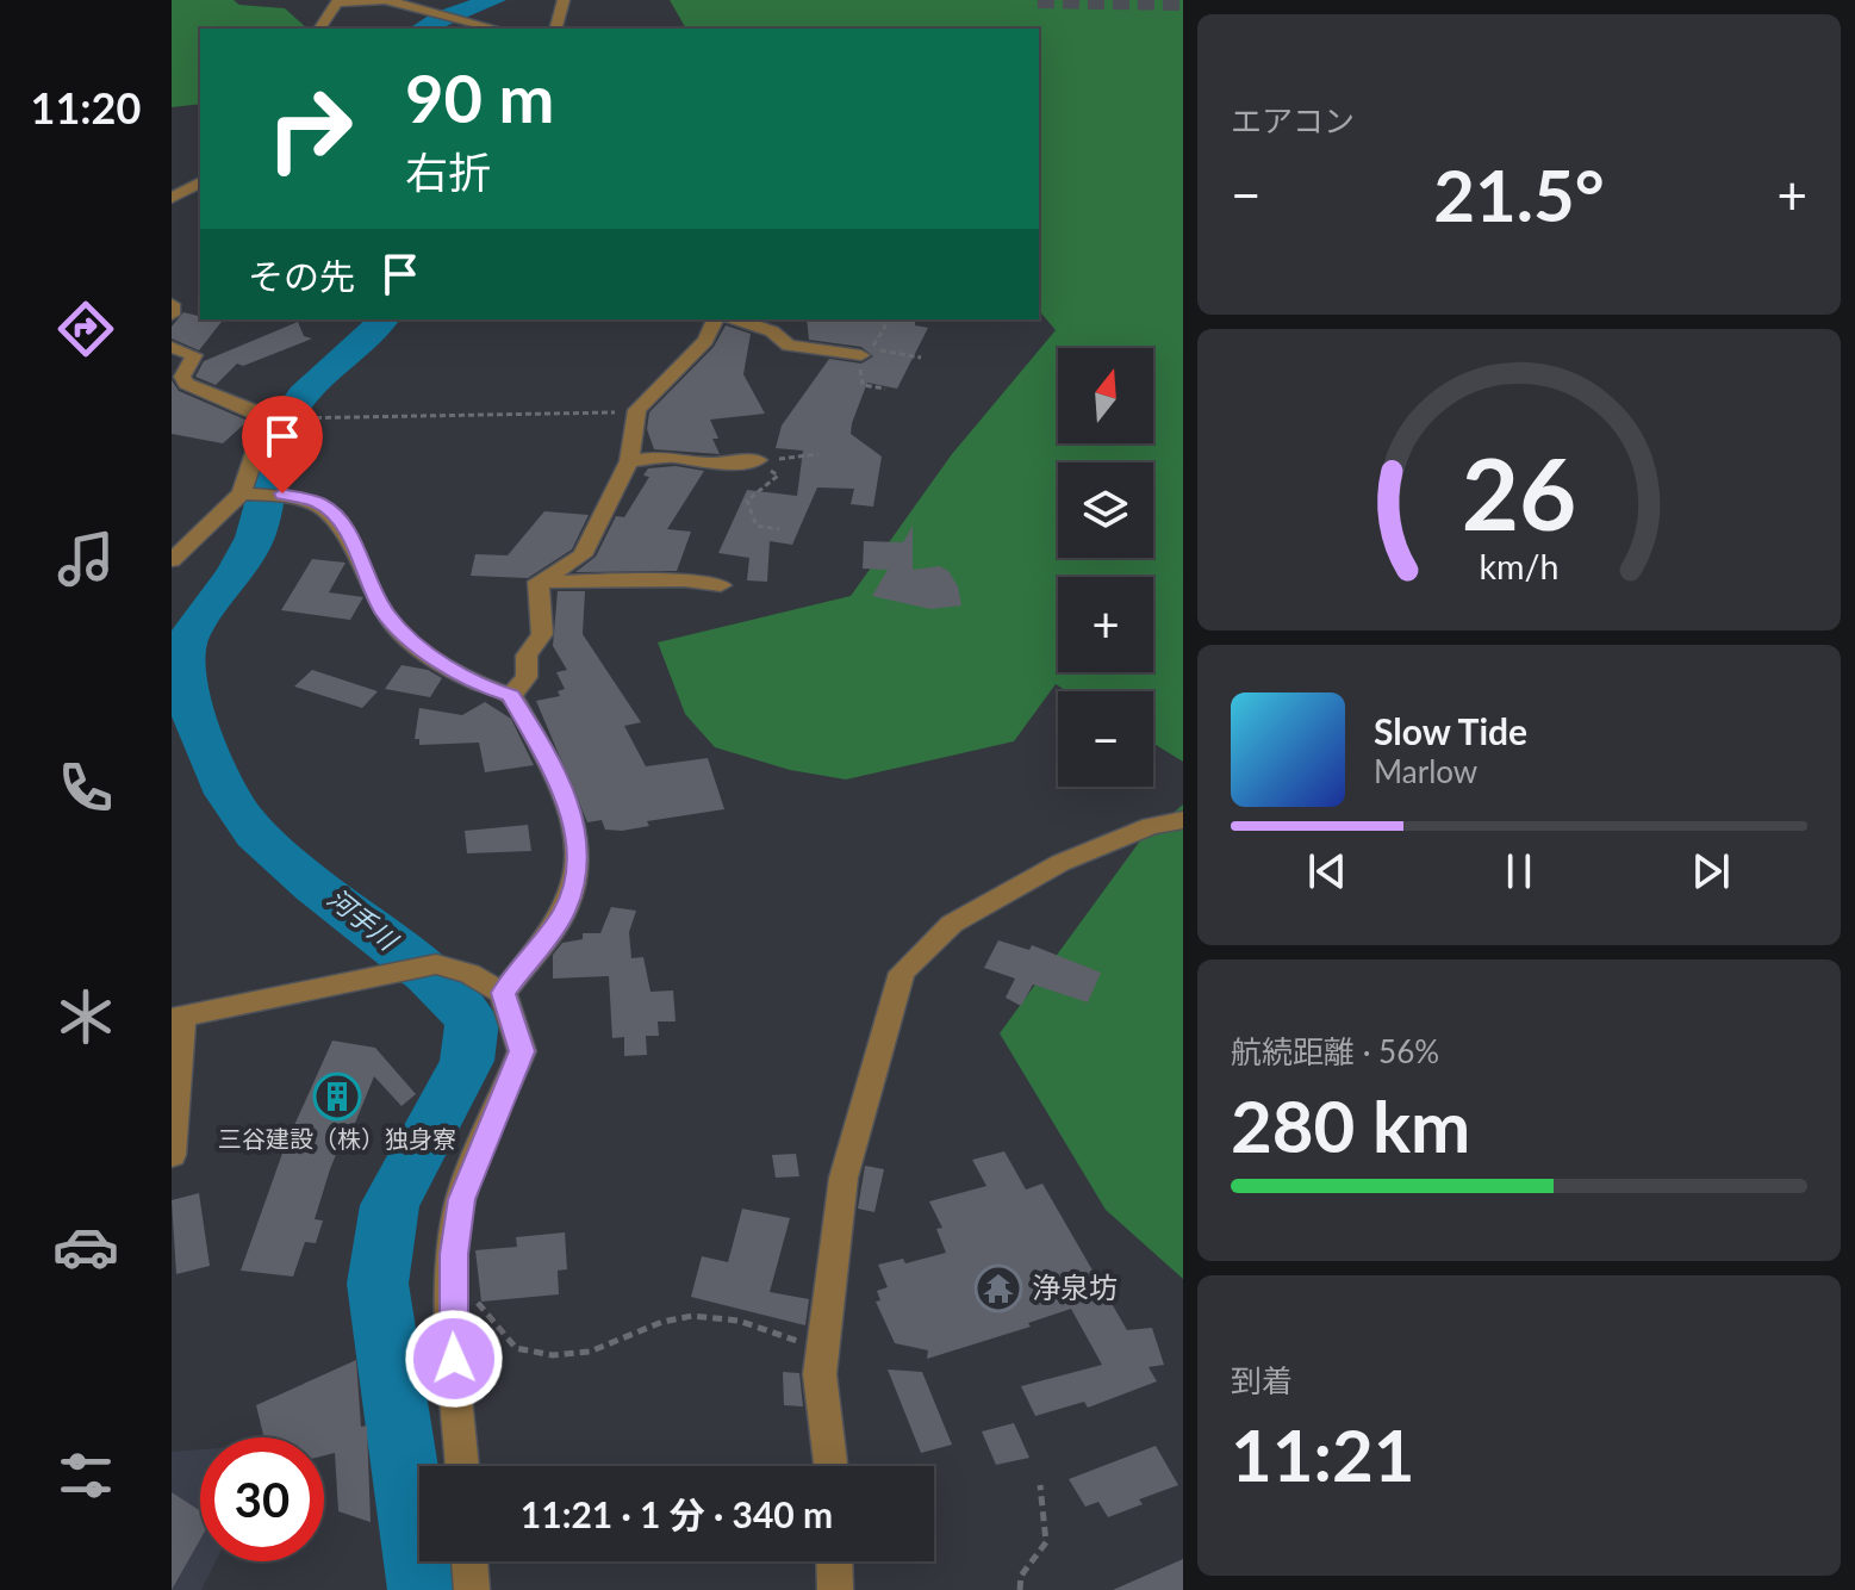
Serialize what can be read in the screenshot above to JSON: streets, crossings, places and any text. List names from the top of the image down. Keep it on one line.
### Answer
{"water":["河手川"],"places":{"building":["三谷建設（株）独身寮"],"temple":["浄泉坊"]},"north":"top","page":{"tabs":"11:20","tile":["エアコン",["航続距離 · 56%","280 km"],["到着","11:21"]],"turn":["90 m","右折"],"heat":["−","21.5°","+"],"then":"その先","map_buttons":["+","−"],"song":["Slow Tide","Marlow"],"limit":"30","trip":"11:21 · 1 分 · 340 m","gauge":["26","km/h"]}}
